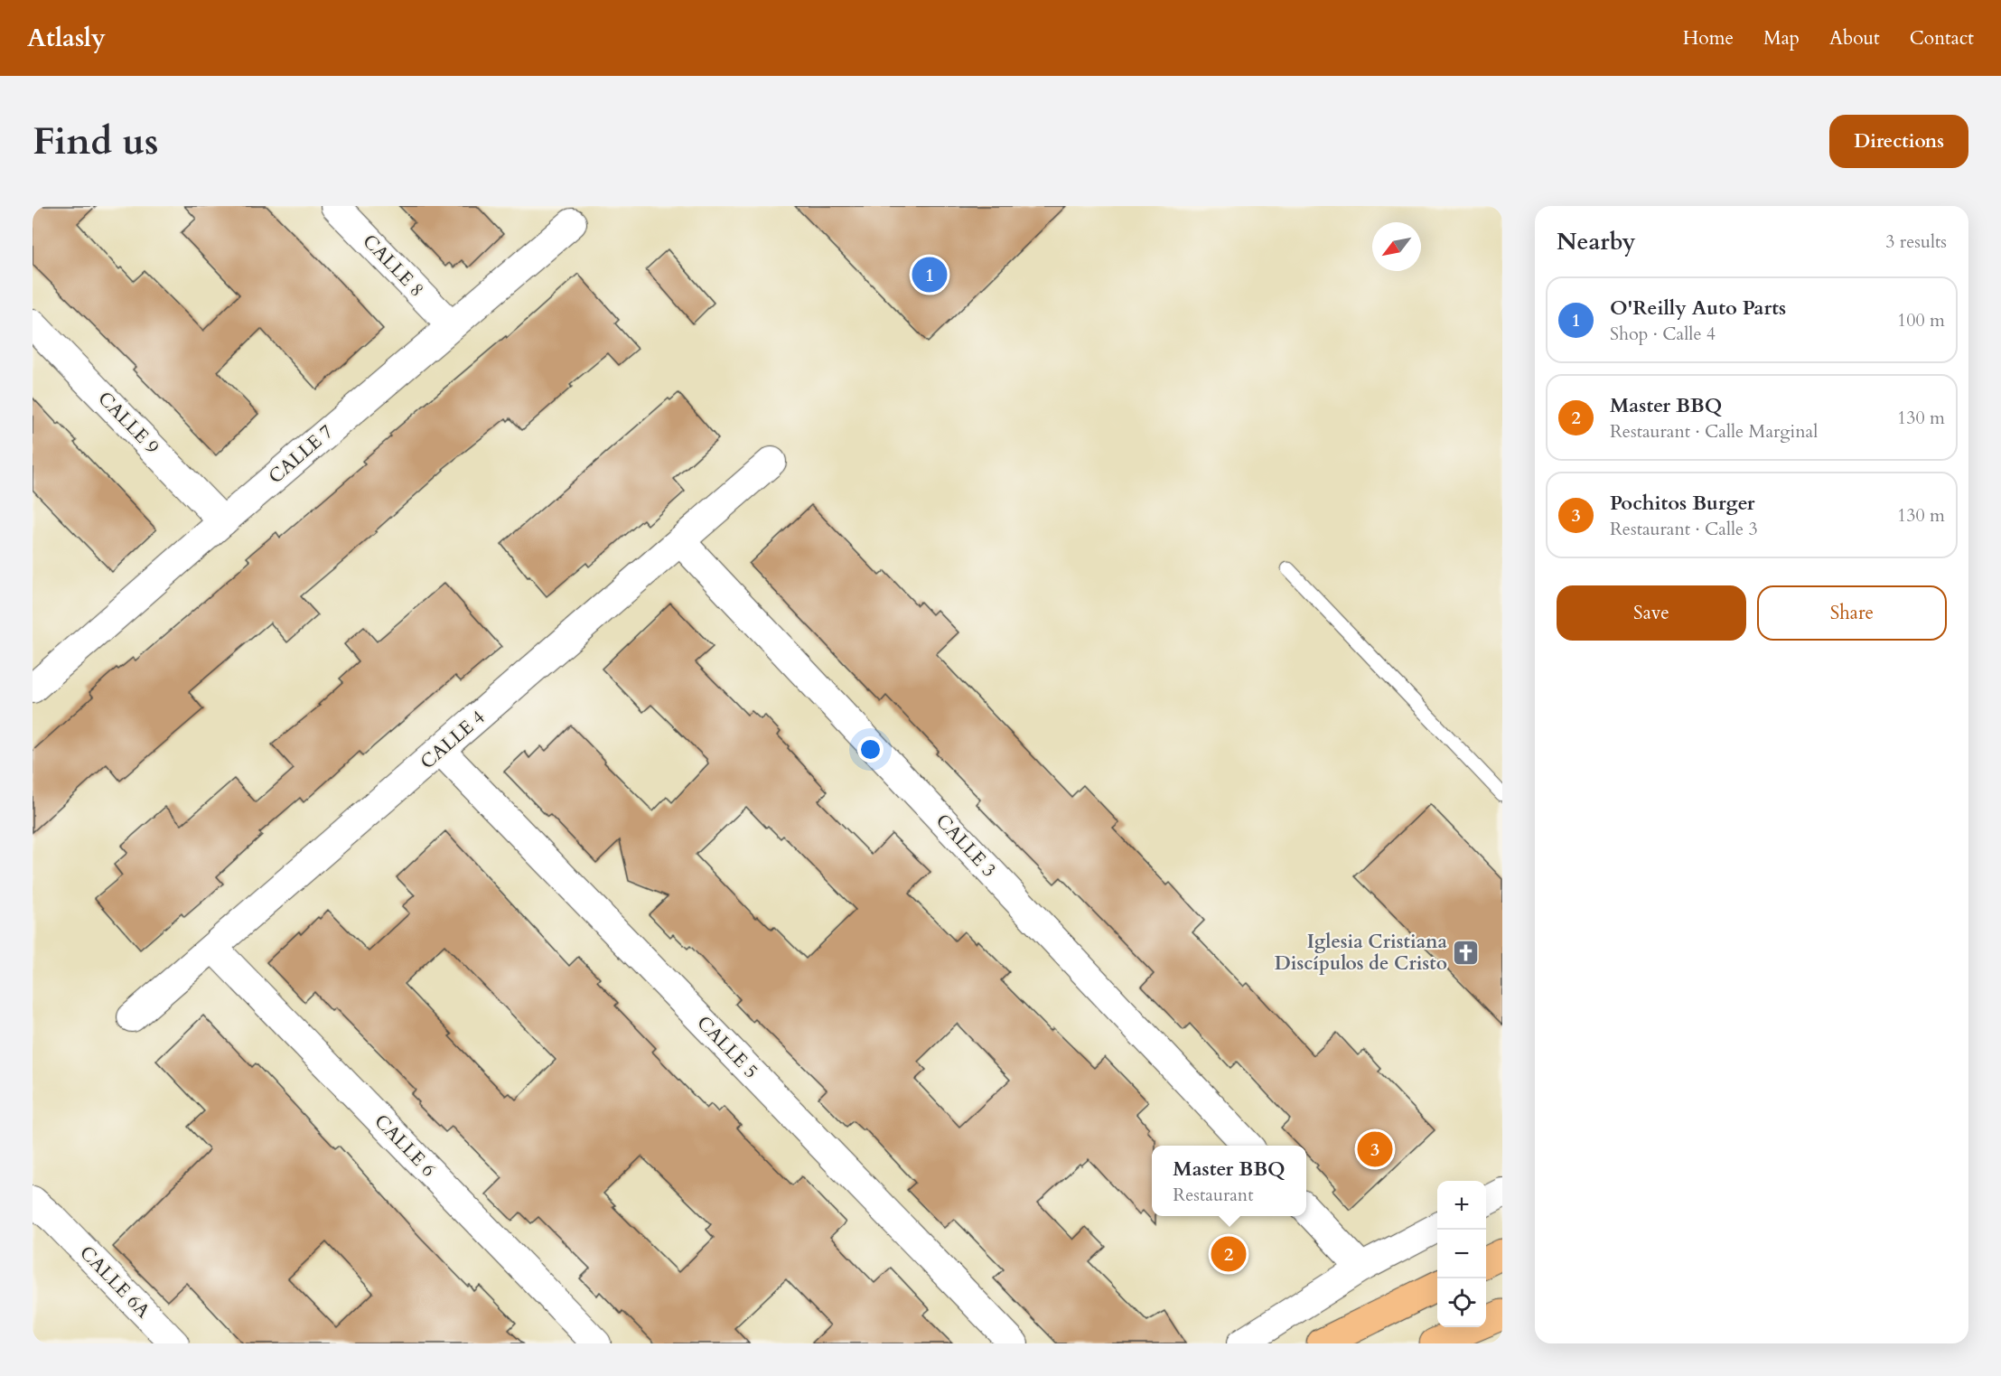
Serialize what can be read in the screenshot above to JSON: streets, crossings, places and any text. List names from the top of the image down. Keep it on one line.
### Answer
{"streets":{"street":["CALLE 8","CALLE 9","CALLE 7","CALLE 4","CALLE 3","CALLE 5","CALLE 6","CALLE 6A"]},"crossings":[["CALLE 8","CALLE 7"],["CALLE 9","CALLE 7"],["CALLE 4","CALLE 3"],["CALLE 4","CALLE 5"],["CALLE 4","CALLE 6"]],"places":{"church":["Iglesia Cristiana Discípulos de Cristo"]},"north":"bottom left","page":{"header":"Atlasly","nav":["Home","Map","About","Contact"],"buttons":["Directions",["Save","Share"]],"title":"Find us","heading":["Nearby","3 results"],"pins":["1","3","2"],"list":[{"mark":"1","name":"O'Reilly Auto Parts","note":"Shop · Calle 4","value":"100 m"},{"mark":"2","name":"Master BBQ","note":"Restaurant · Calle Marginal","value":"130 m"},{"mark":"3","name":"Pochitos Burger","note":"Restaurant · Calle 3","value":"130 m"}],"popup":["Master BBQ","Restaurant"],"map_buttons":["+","−"]}}
